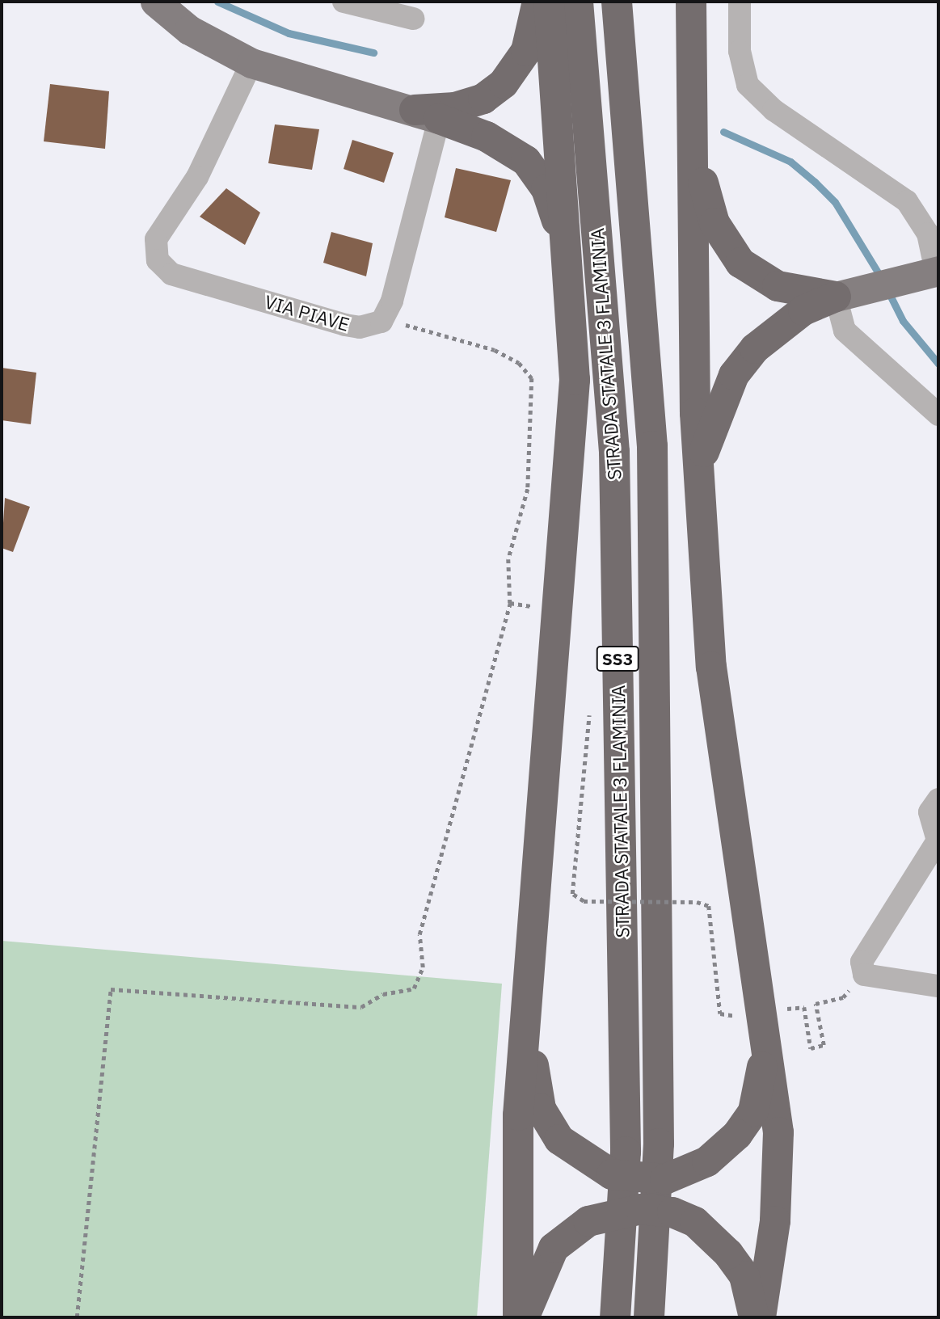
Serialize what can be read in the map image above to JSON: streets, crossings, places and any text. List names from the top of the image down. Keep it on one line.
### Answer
{"streets":{"highway":["STRADA STATALE 3 FLAMINIA","SS3"],"street":["VIA PIAVE"]}}
